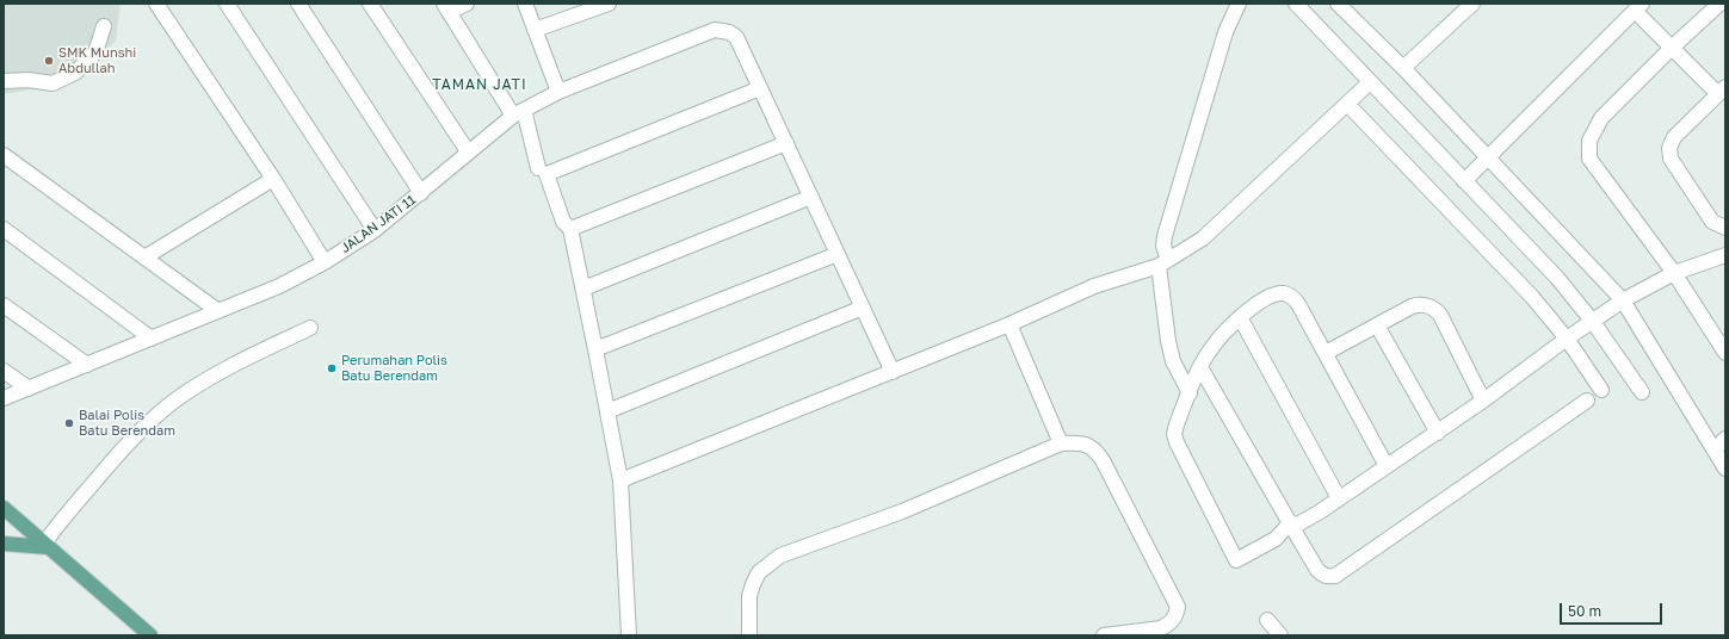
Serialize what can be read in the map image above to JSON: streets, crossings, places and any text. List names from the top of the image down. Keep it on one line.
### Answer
{"streets":{"street":["JALAN JATI 11"]},"districts":["TAMAN JATI"],"places":["SMK Munshi Abdullah","Perumahan Polis Batu Berendam","Balai Polis Batu Berendam"],"scale_bar":"50 m"}
